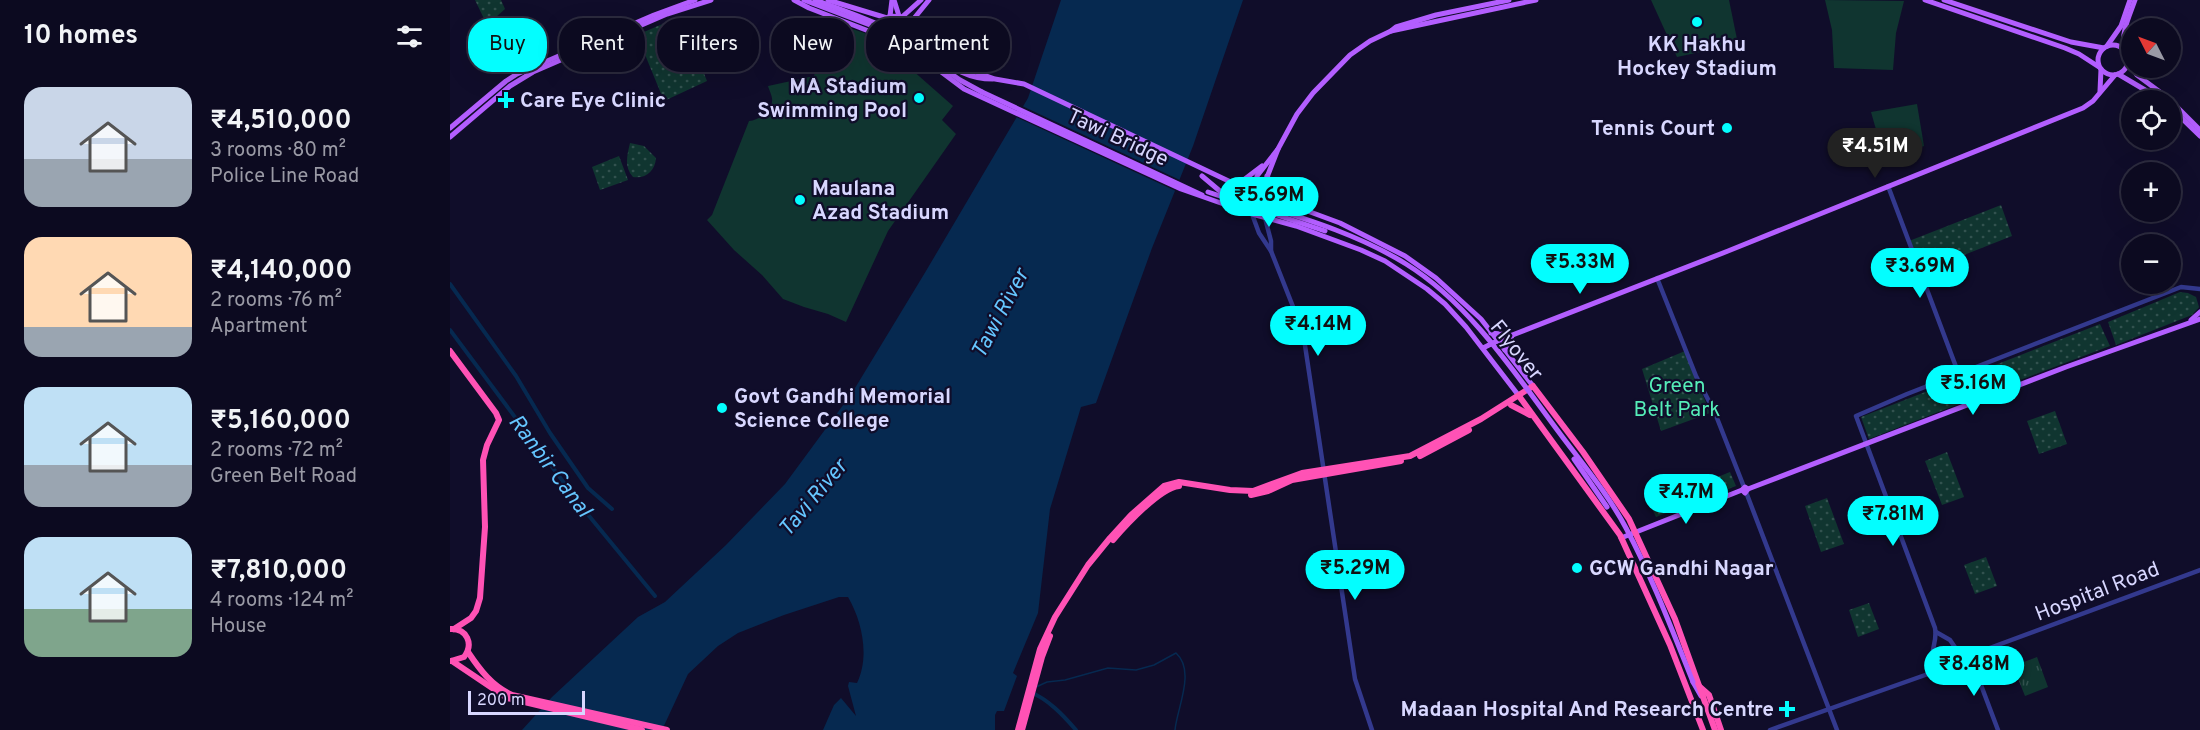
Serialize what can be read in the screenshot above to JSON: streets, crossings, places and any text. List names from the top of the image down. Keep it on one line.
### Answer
{"streets":{"main road":["Tawi Bridge","Flyover"],"street":["Hospital Road"]},"crossings":[["Tawi Bridge","Flyover"]],"water":["Tawi River","Ranbir Canal","Tavi River"],"parks":["Green Belt Park"],"places":{"other":["KK Hakhu Hockey Stadium","MA Stadium Swimming Pool","Tennis Court","Maulana Azad Stadium","Govt Gandhi Memorial Science College","GCW Gandhi Nagar"],"health":["Care Eye Clinic","Madaan Hospital And Research Centre"]},"scale_bar":"200 m","north":"top left","page":{"heading":"10 homes","map_buttons":["+","−"],"chip":["Buy","Rent","Filters","New","Apartment"],"list":[{"name":"₹4,510,000","note":"3 rooms · 80 m² · Police Line Road"},{"name":"₹4,140,000","note":"2 rooms · 76 m² · Apartment"},{"name":"₹5,160,000","note":"2 rooms · 72 m² · Green Belt Road"},{"name":"₹7,810,000","note":"4 rooms · 124 m² · House"}],"price":["₹4.51M","₹5.69M","₹5.33M","₹3.69M","₹4.14M","₹5.16M","₹4.7M","₹7.81M","₹5.29M","₹8.48M"],"scale":"200 m"}}
